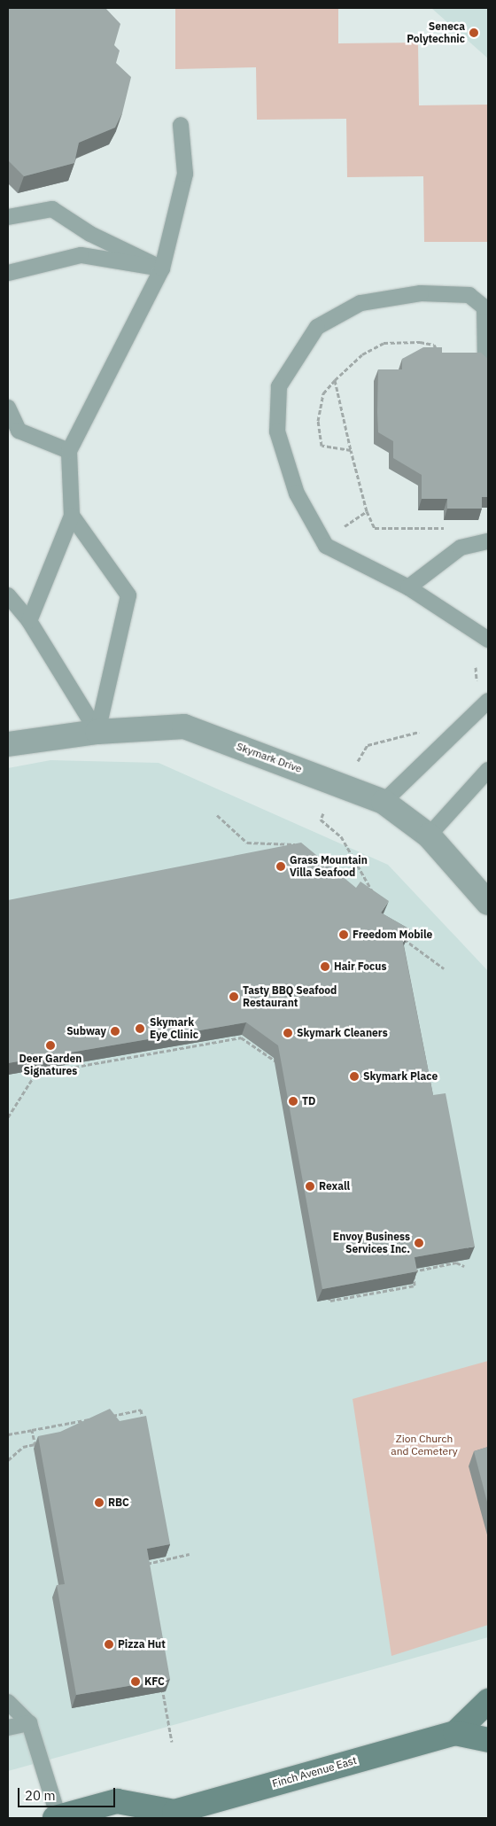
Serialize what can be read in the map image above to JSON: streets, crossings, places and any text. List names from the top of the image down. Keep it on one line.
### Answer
{"streets":{"main road":["Finch Avenue East"],"street":["Skymark Drive"]},"parks":["Zion Church and Cemetery"],"places":["Seneca Polytechnic","Grass Mountain Villa Seafood","Freedom Mobile","Hair Focus","Tasty BBQ Seafood Restaurant","Skymark Eye Clinic","Subway","Skymark Cleaners","Deer Garden Signatures","Skymark Place","TD","Rexall","Envoy Business Services Inc.","RBC","Pizza Hut","KFC"],"scale_bar":"20 m"}
